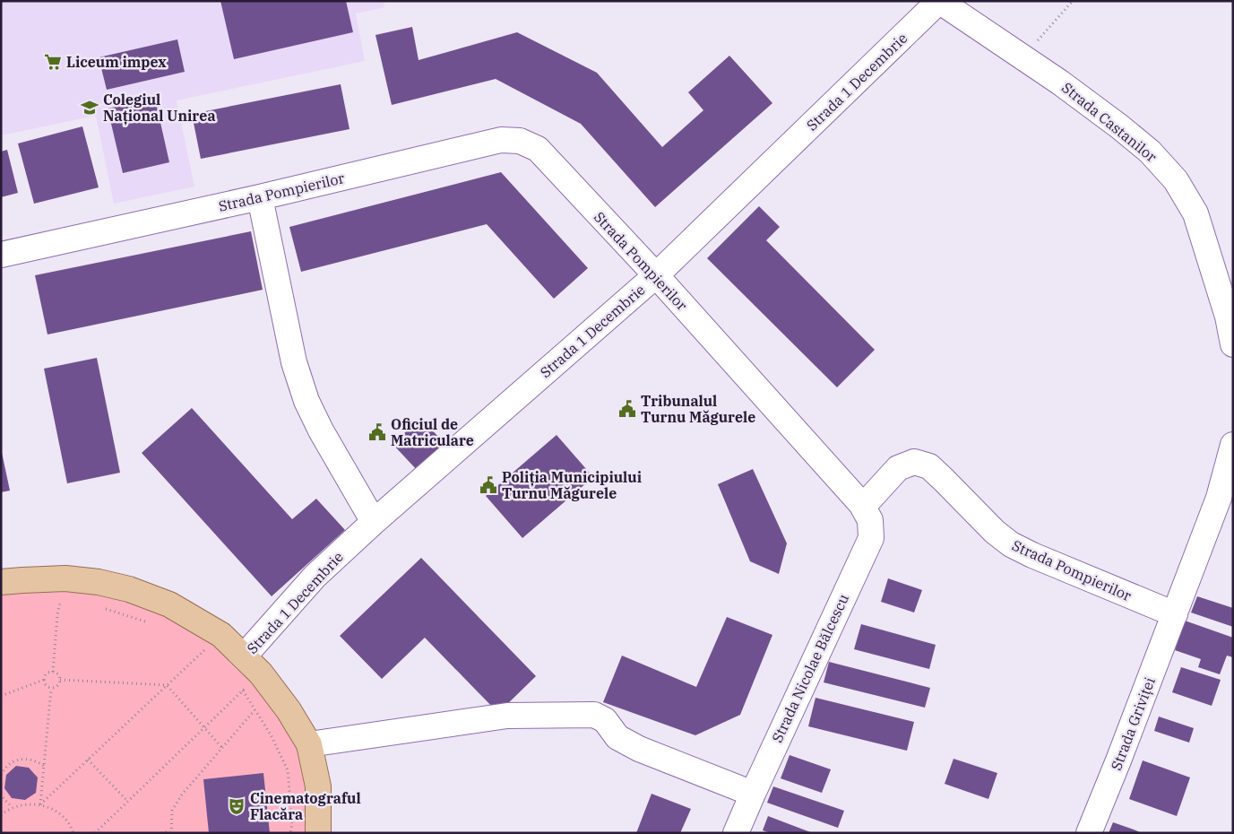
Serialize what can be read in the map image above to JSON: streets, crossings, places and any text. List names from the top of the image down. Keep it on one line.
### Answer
{"streets":{"street":["Strada 1 Decembrie","Strada Castanilor","Strada Pompierilor","Strada Nicolae Bălcescu","Strada Griviței"]},"crossings":[["Strada 1 Decembrie","Strada Castanilor"],["Strada 1 Decembrie","Strada Pompierilor"],["Strada Pompierilor","Strada Nicolae Bălcescu"],["Strada Pompierilor","Strada Griviței"]],"places":{"supermarket":["Liceum impex"],"school or university":["Colegiul Național Unirea"],"public building":["Tribunalul Turnu Măgurele","Oficiul de Matriculare","Poliția Municipiului Turnu Măgurele"],"theatre":["Cinematograful Flacăra"]}}
